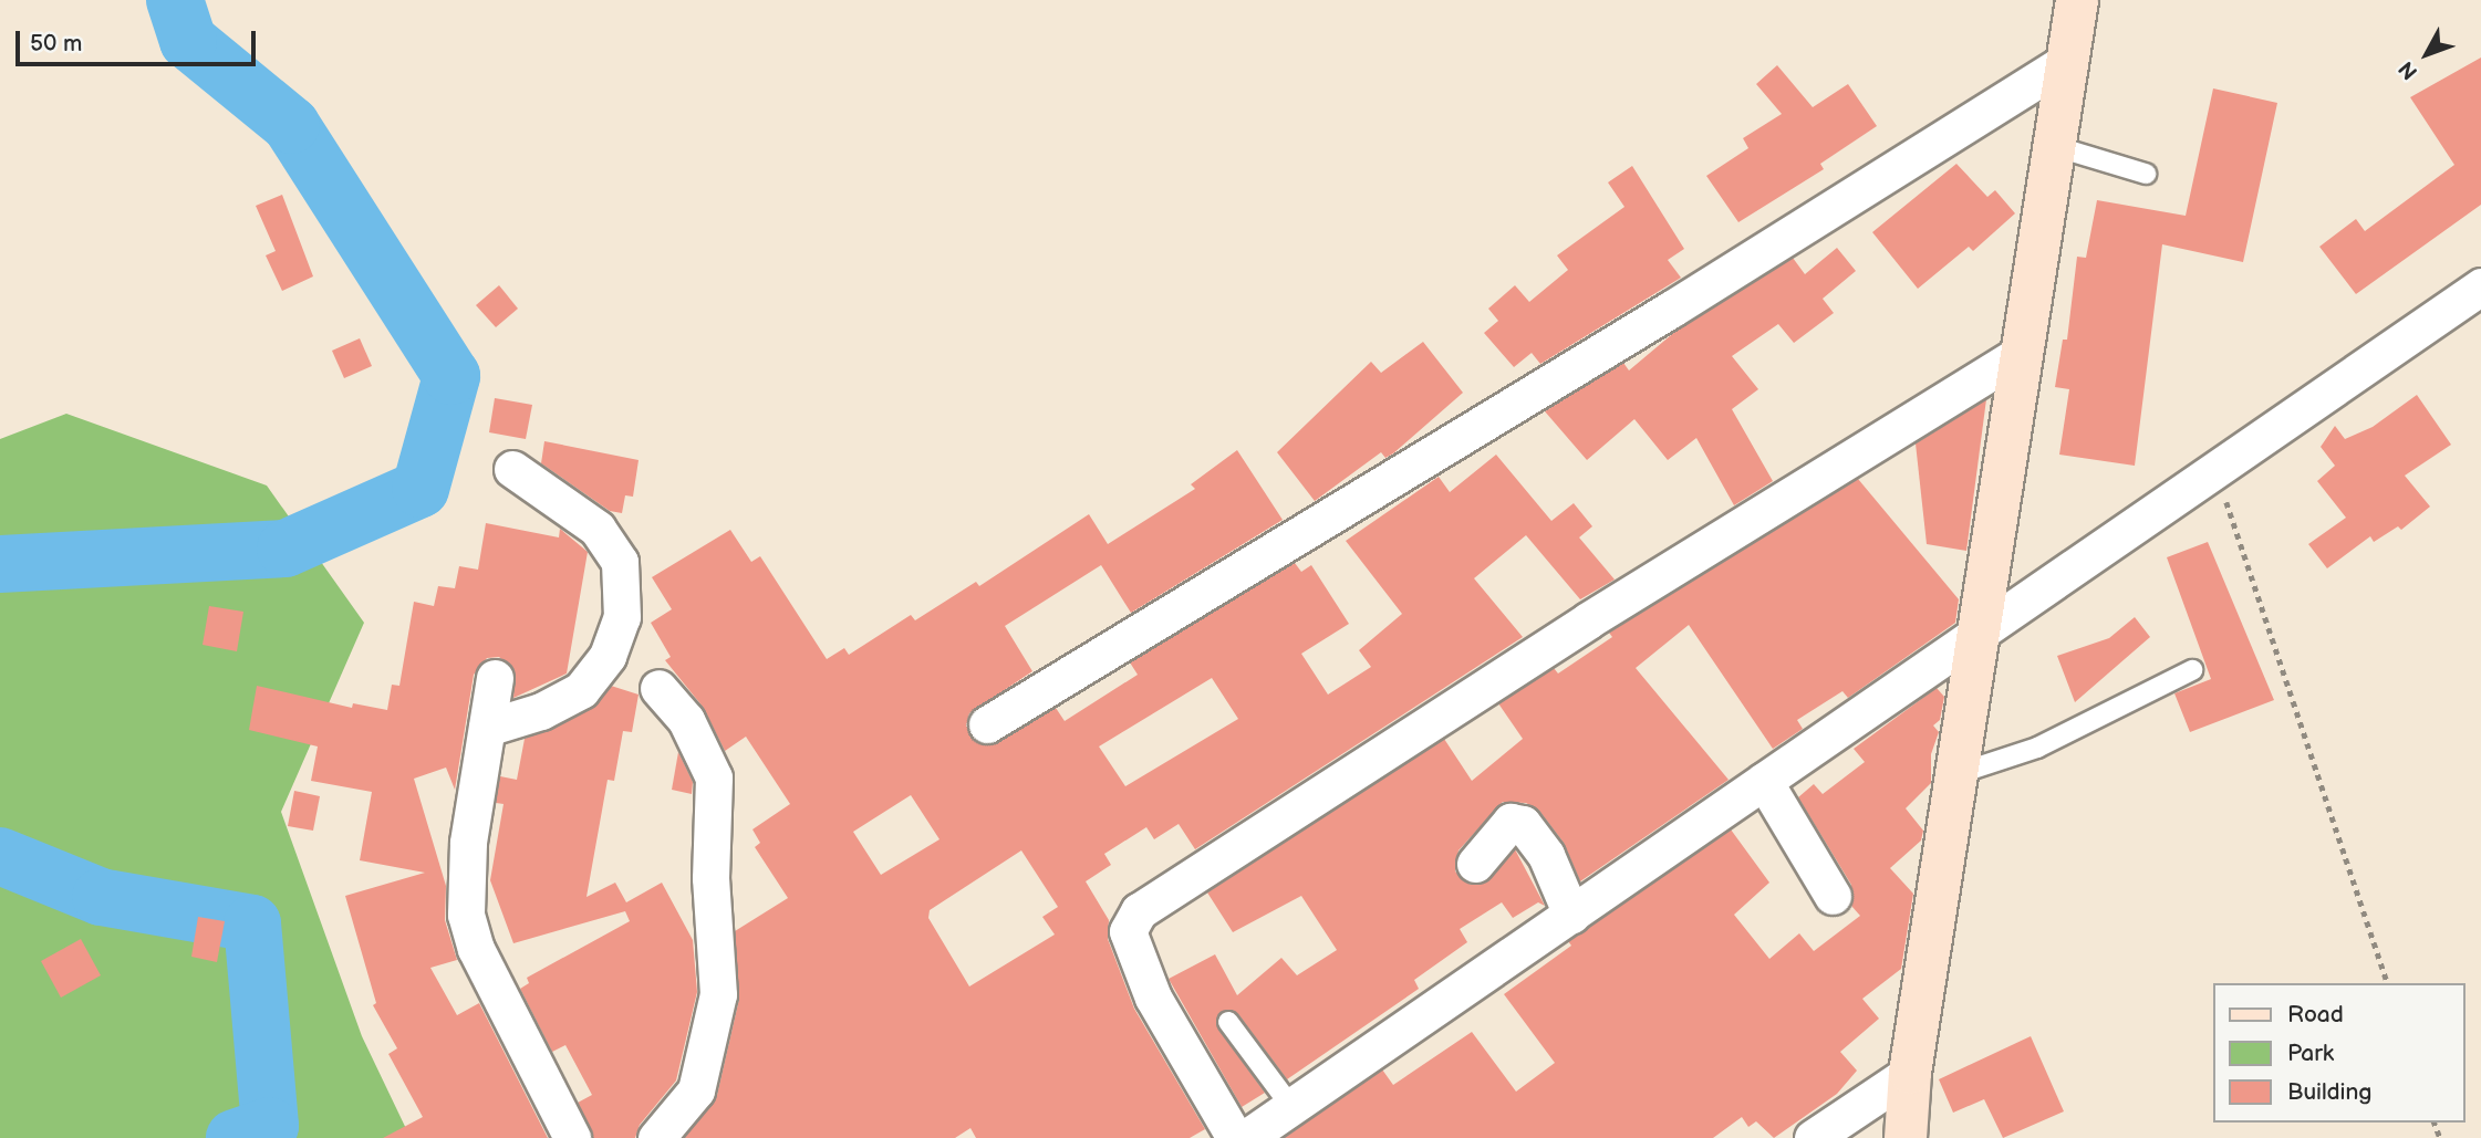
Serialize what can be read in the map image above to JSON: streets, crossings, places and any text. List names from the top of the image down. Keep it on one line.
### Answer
{"legend":["Road","Park","Building"],"scale_bar":"50 m","north":"bottom left"}
